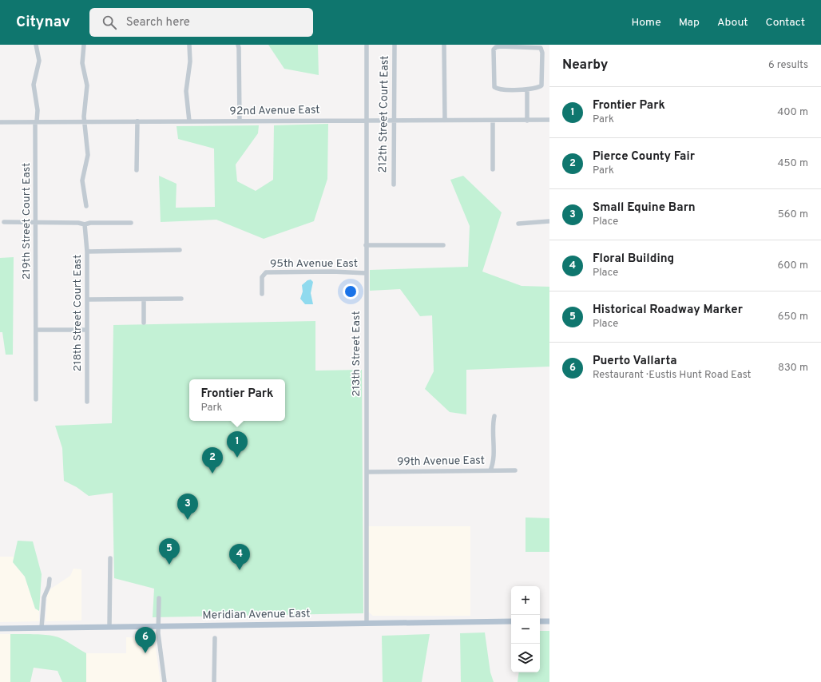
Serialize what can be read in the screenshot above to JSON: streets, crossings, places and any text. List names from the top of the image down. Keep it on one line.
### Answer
{"streets":{"main road":["Meridian Avenue East"],"street":["92nd Avenue East","212th Street Court East","219th Street Court East","95th Avenue East","218th Street Court East","213th Street East","99th Avenue East"]},"crossings":[["92nd Avenue East","212th Street Court East"],["92nd Avenue East","219th Street Court East"],["92nd Avenue East","213th Street East"],["95th Avenue East","213th Street East"],["213th Street East","99th Avenue East"],["213th Street East","Meridian Avenue East"]],"page":{"header":"Citynav","search":"Search here","nav":["Home","Map","About","Contact"],"heading":["Nearby","6 results"],"list":[{"mark":"1","name":"Frontier Park","note":"Park","value":"400 m"},{"mark":"2","name":"Pierce County Fair","note":"Park","value":"450 m"},{"mark":"3","name":"Small Equine Barn","note":"Place","value":"560 m"},{"mark":"4","name":"Floral Building","note":"Place","value":"600 m"},{"mark":"5","name":"Historical Roadway Marker","note":"Place","value":"650 m"},{"mark":"6","name":"Puerto Vallarta","note":"Restaurant · Eustis Hunt Road East","value":"830 m"}],"popup":["Frontier Park","Park"],"pins":["1","2","3","5","4","6"],"map_buttons":["+","−"]}}
